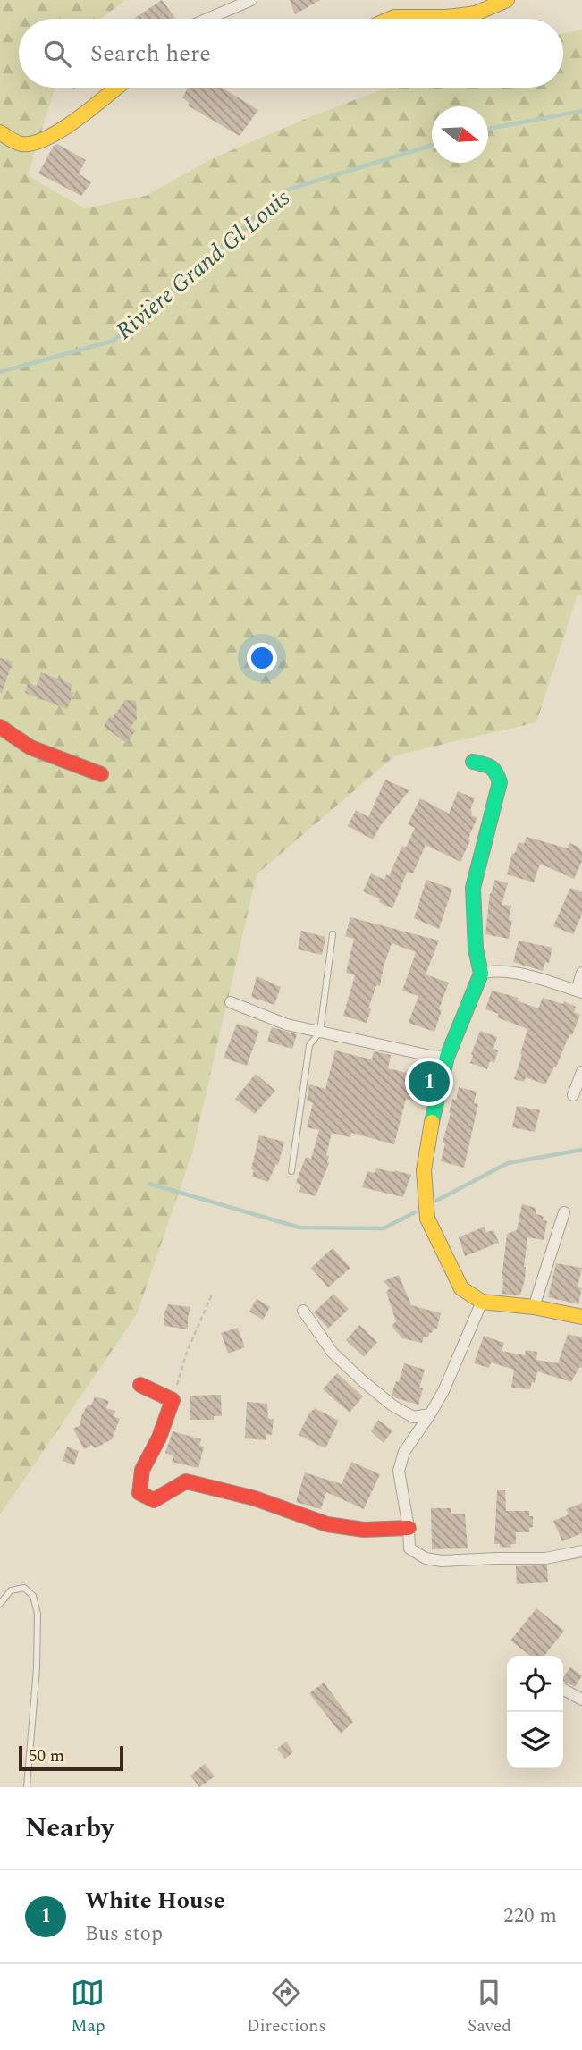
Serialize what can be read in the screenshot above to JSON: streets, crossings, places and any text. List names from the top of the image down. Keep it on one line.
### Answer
{"water":["Rivière Grand Gl Louis"],"scale_bar":"50 m","north":"right","page":{"search":"Search here","pins":"1","scale":"50 m","heading":"Nearby","list":[{"mark":"1","name":"White House","note":"Bus stop","value":"220 m"}],"nav":["Map","Directions","Saved"]}}
